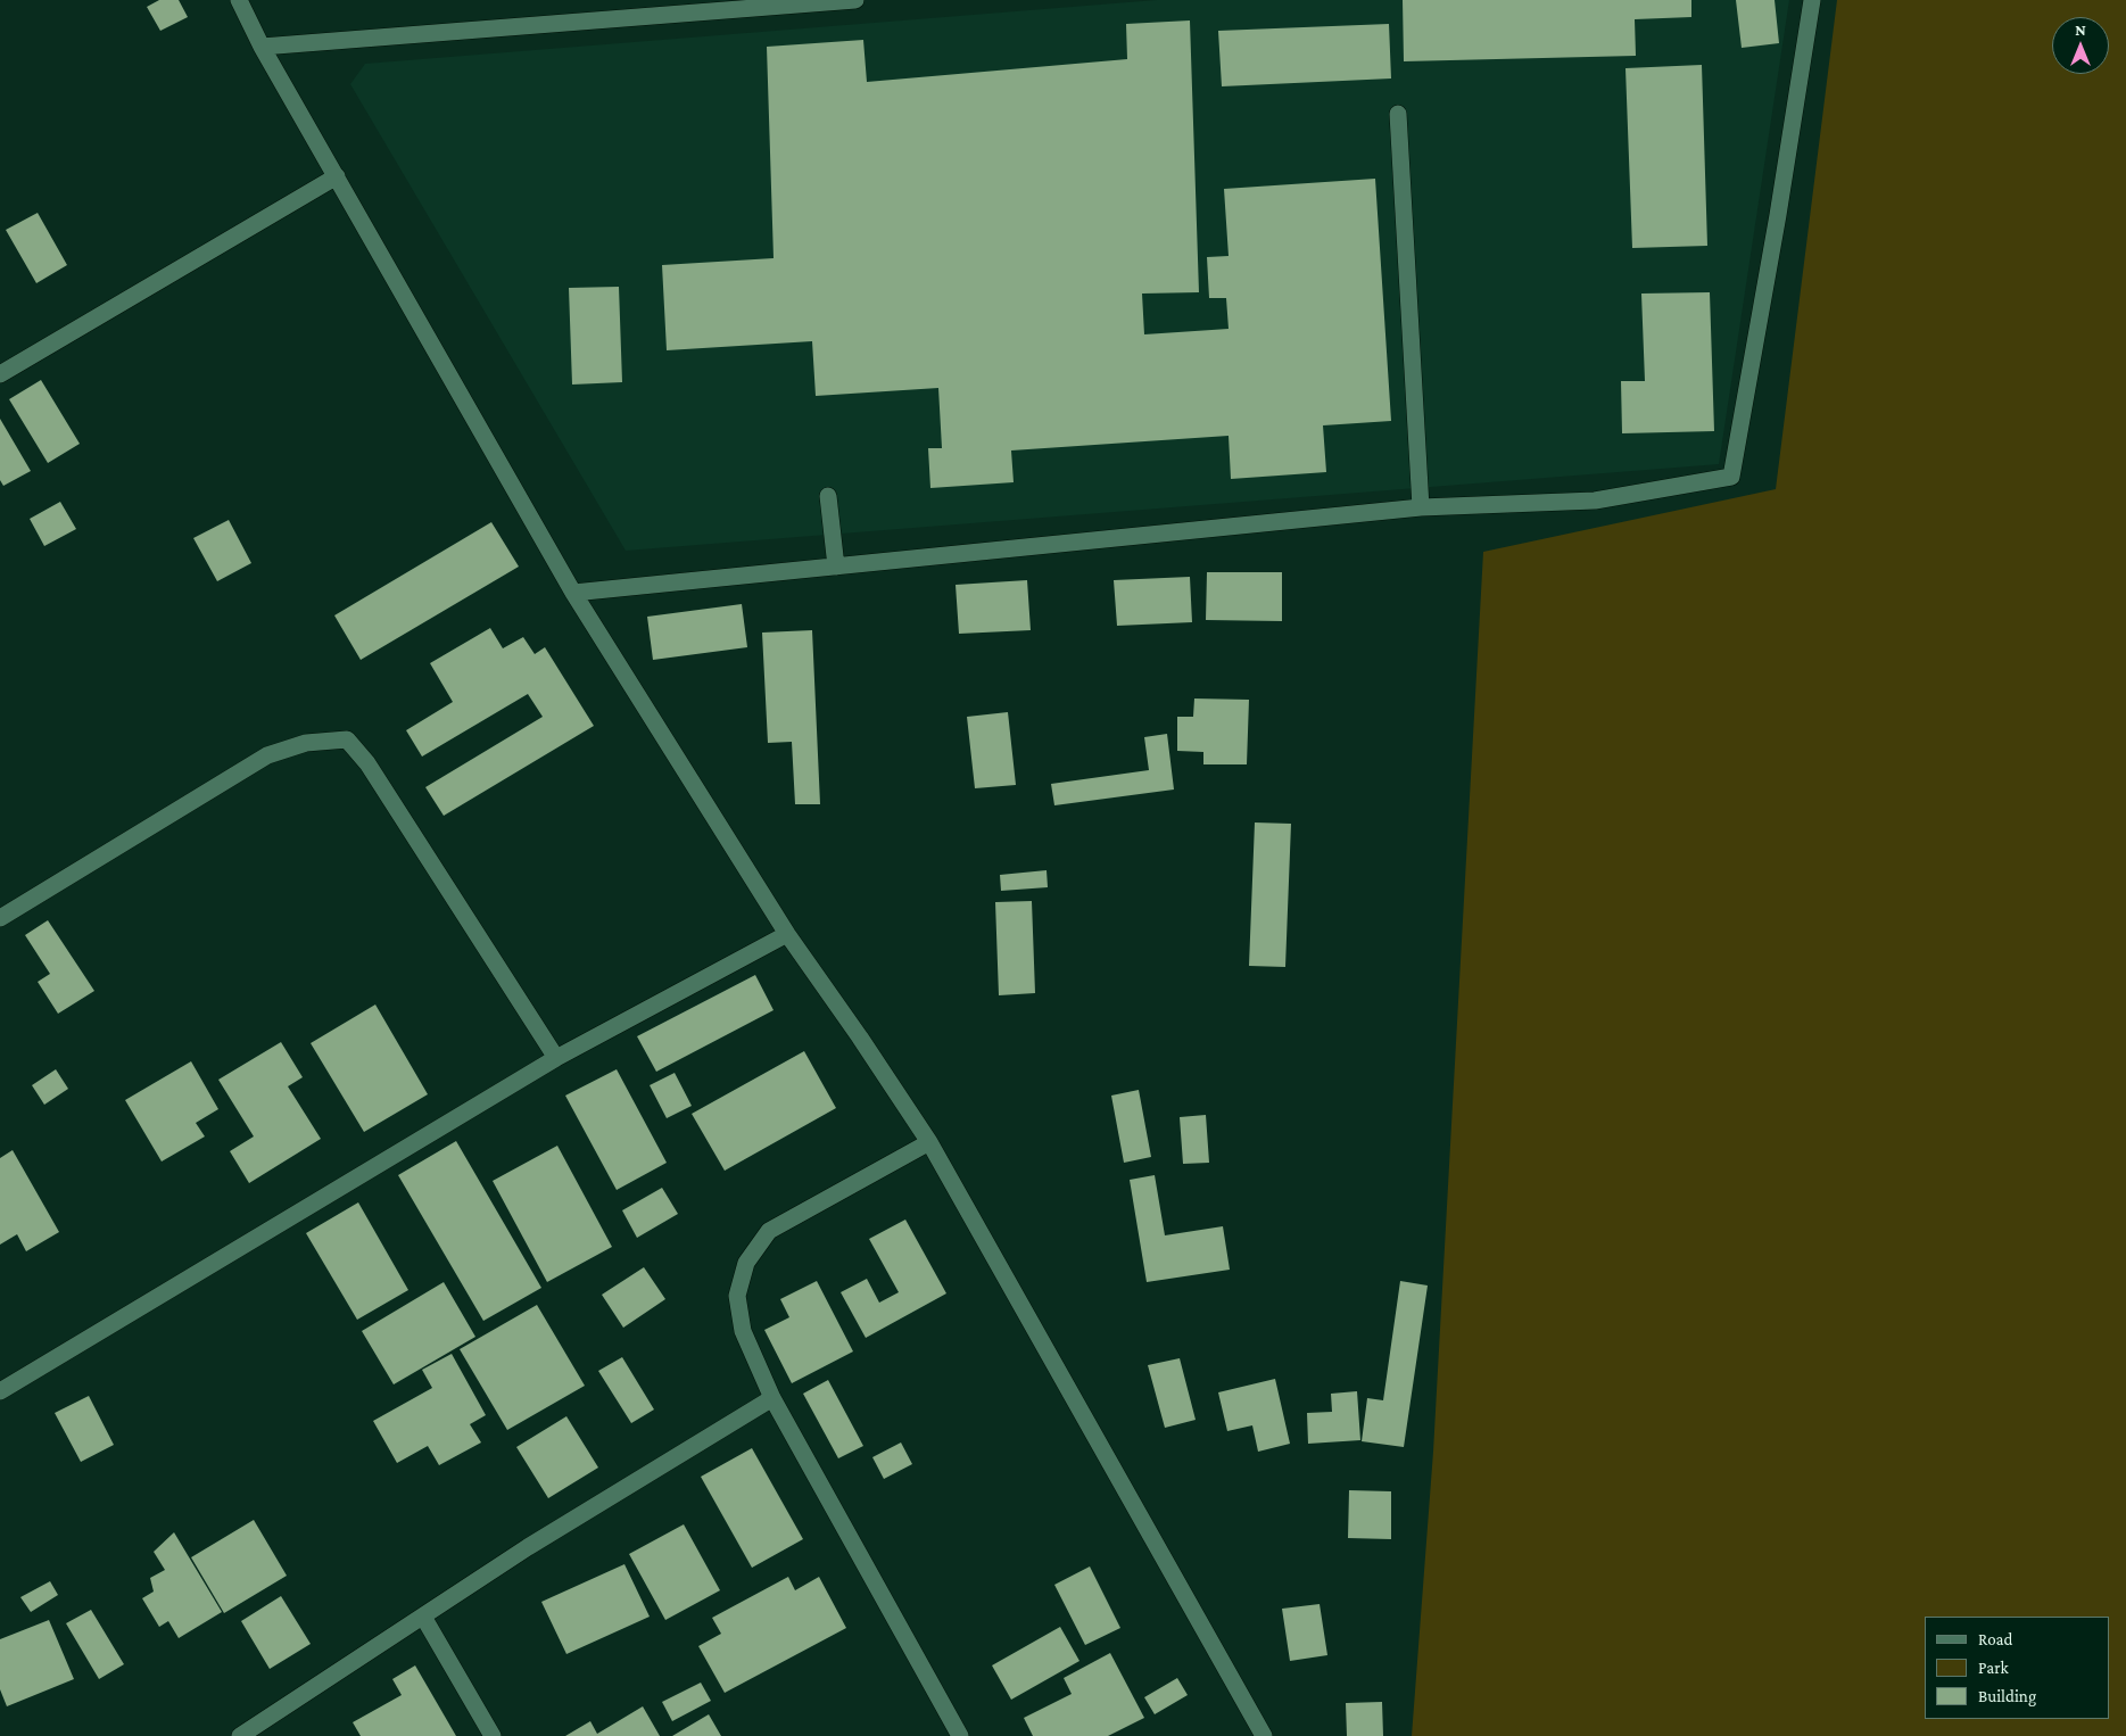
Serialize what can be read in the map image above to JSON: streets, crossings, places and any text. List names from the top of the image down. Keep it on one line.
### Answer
{"legend":["Road","Park","Building"],"north":"top"}
